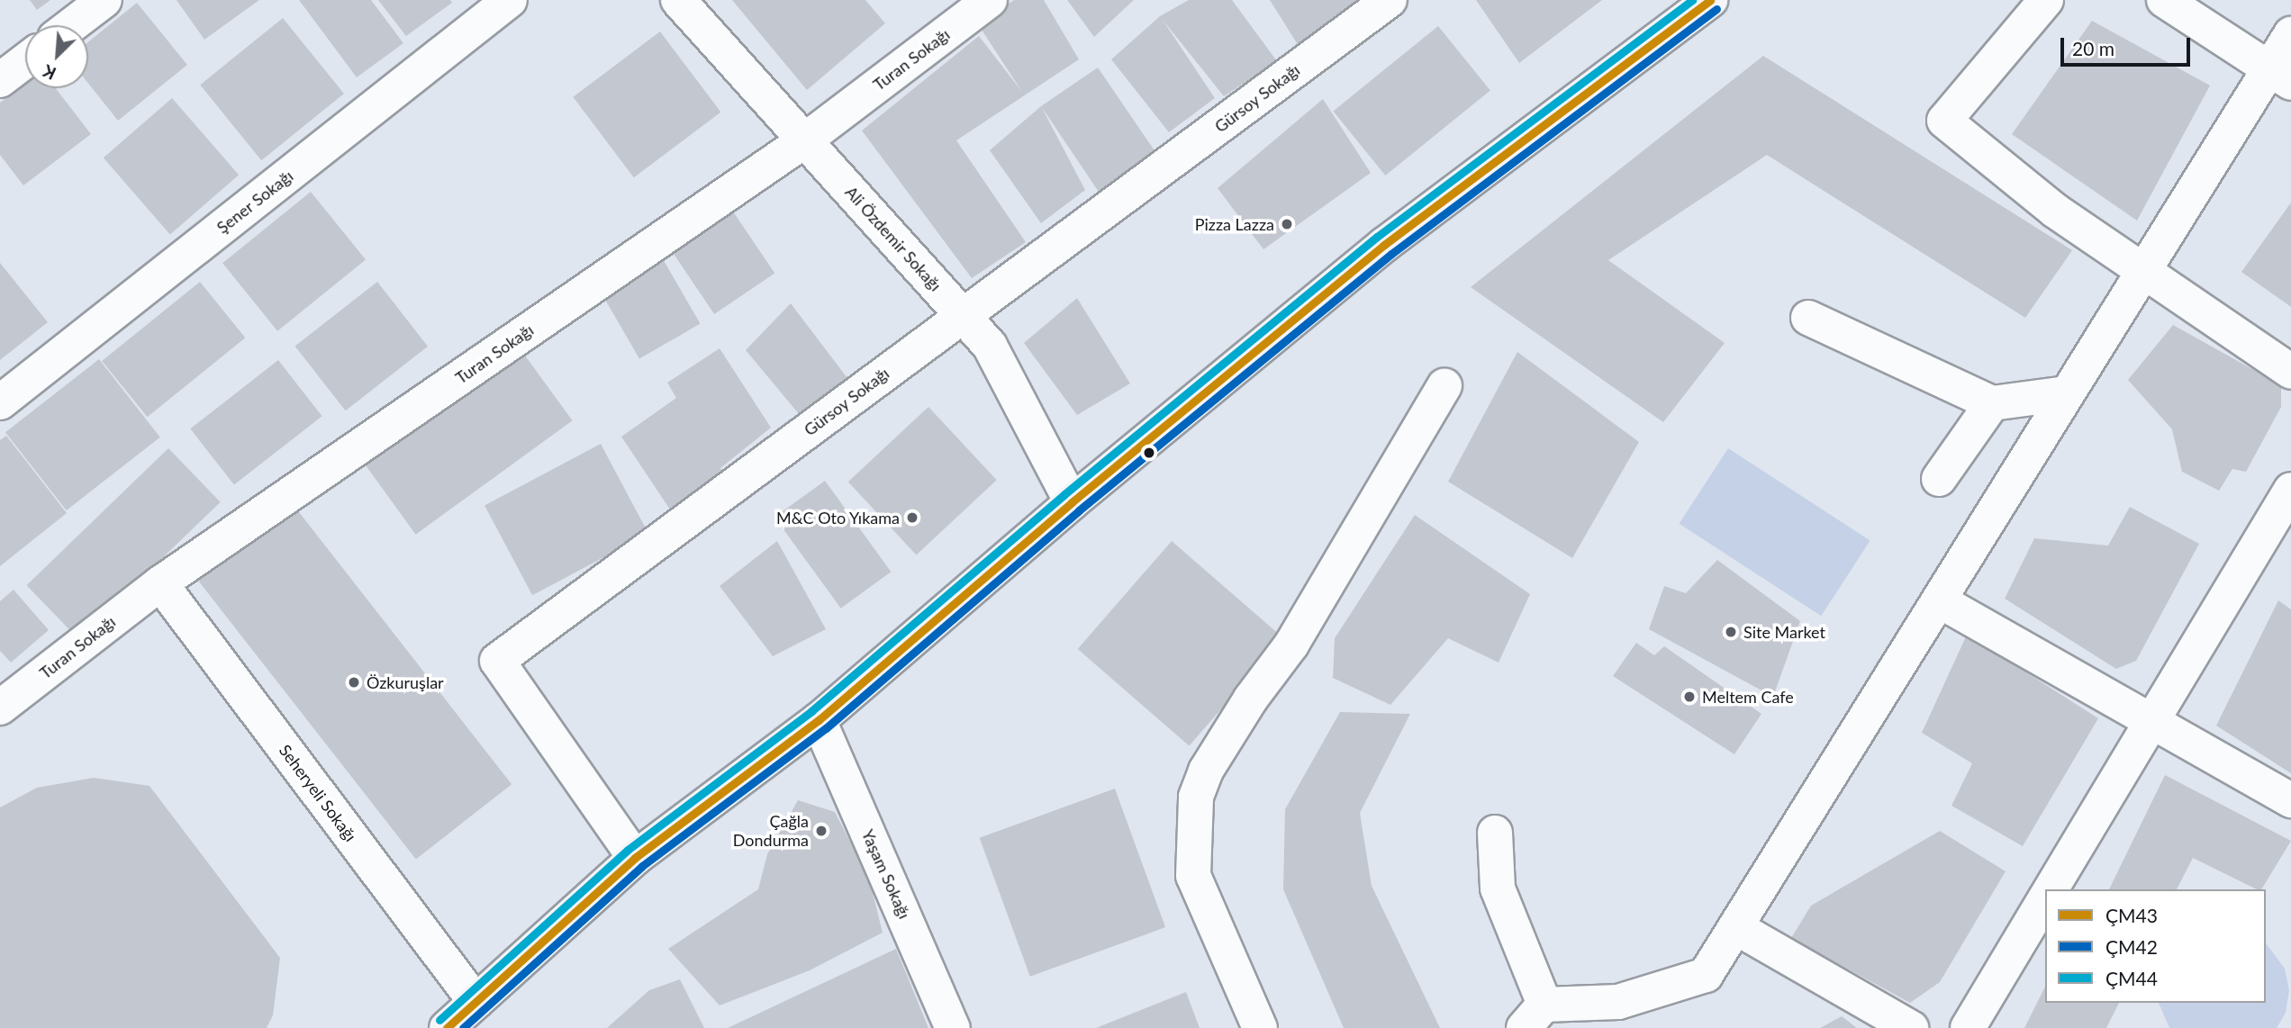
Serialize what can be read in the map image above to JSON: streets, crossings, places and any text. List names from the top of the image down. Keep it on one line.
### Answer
{"streets":{"street":["Turan Sokağı","Gürsoy Sokağı","Şener Sokağı","Ali Özdemir Sokağı","Seheryeli Sokağı","Yaşam Sokağı"]},"crossings":[["Turan Sokağı","Ali Özdemir Sokağı"],["Turan Sokağı","Seheryeli Sokağı"],["Gürsoy Sokağı","Ali Özdemir Sokağı"]],"places":["Pizza Lazza","M&C Oto Yıkama","Site Market","Özkuruşlar","Meltem Cafe","Çağla Dondurma"],"lines":["transit line ÇM43","transit line ÇM44","transit line ÇM42"],"legend":["ÇM43","ÇM42","ÇM44"],"scale_bar":"20 m","north":"bottom left"}
